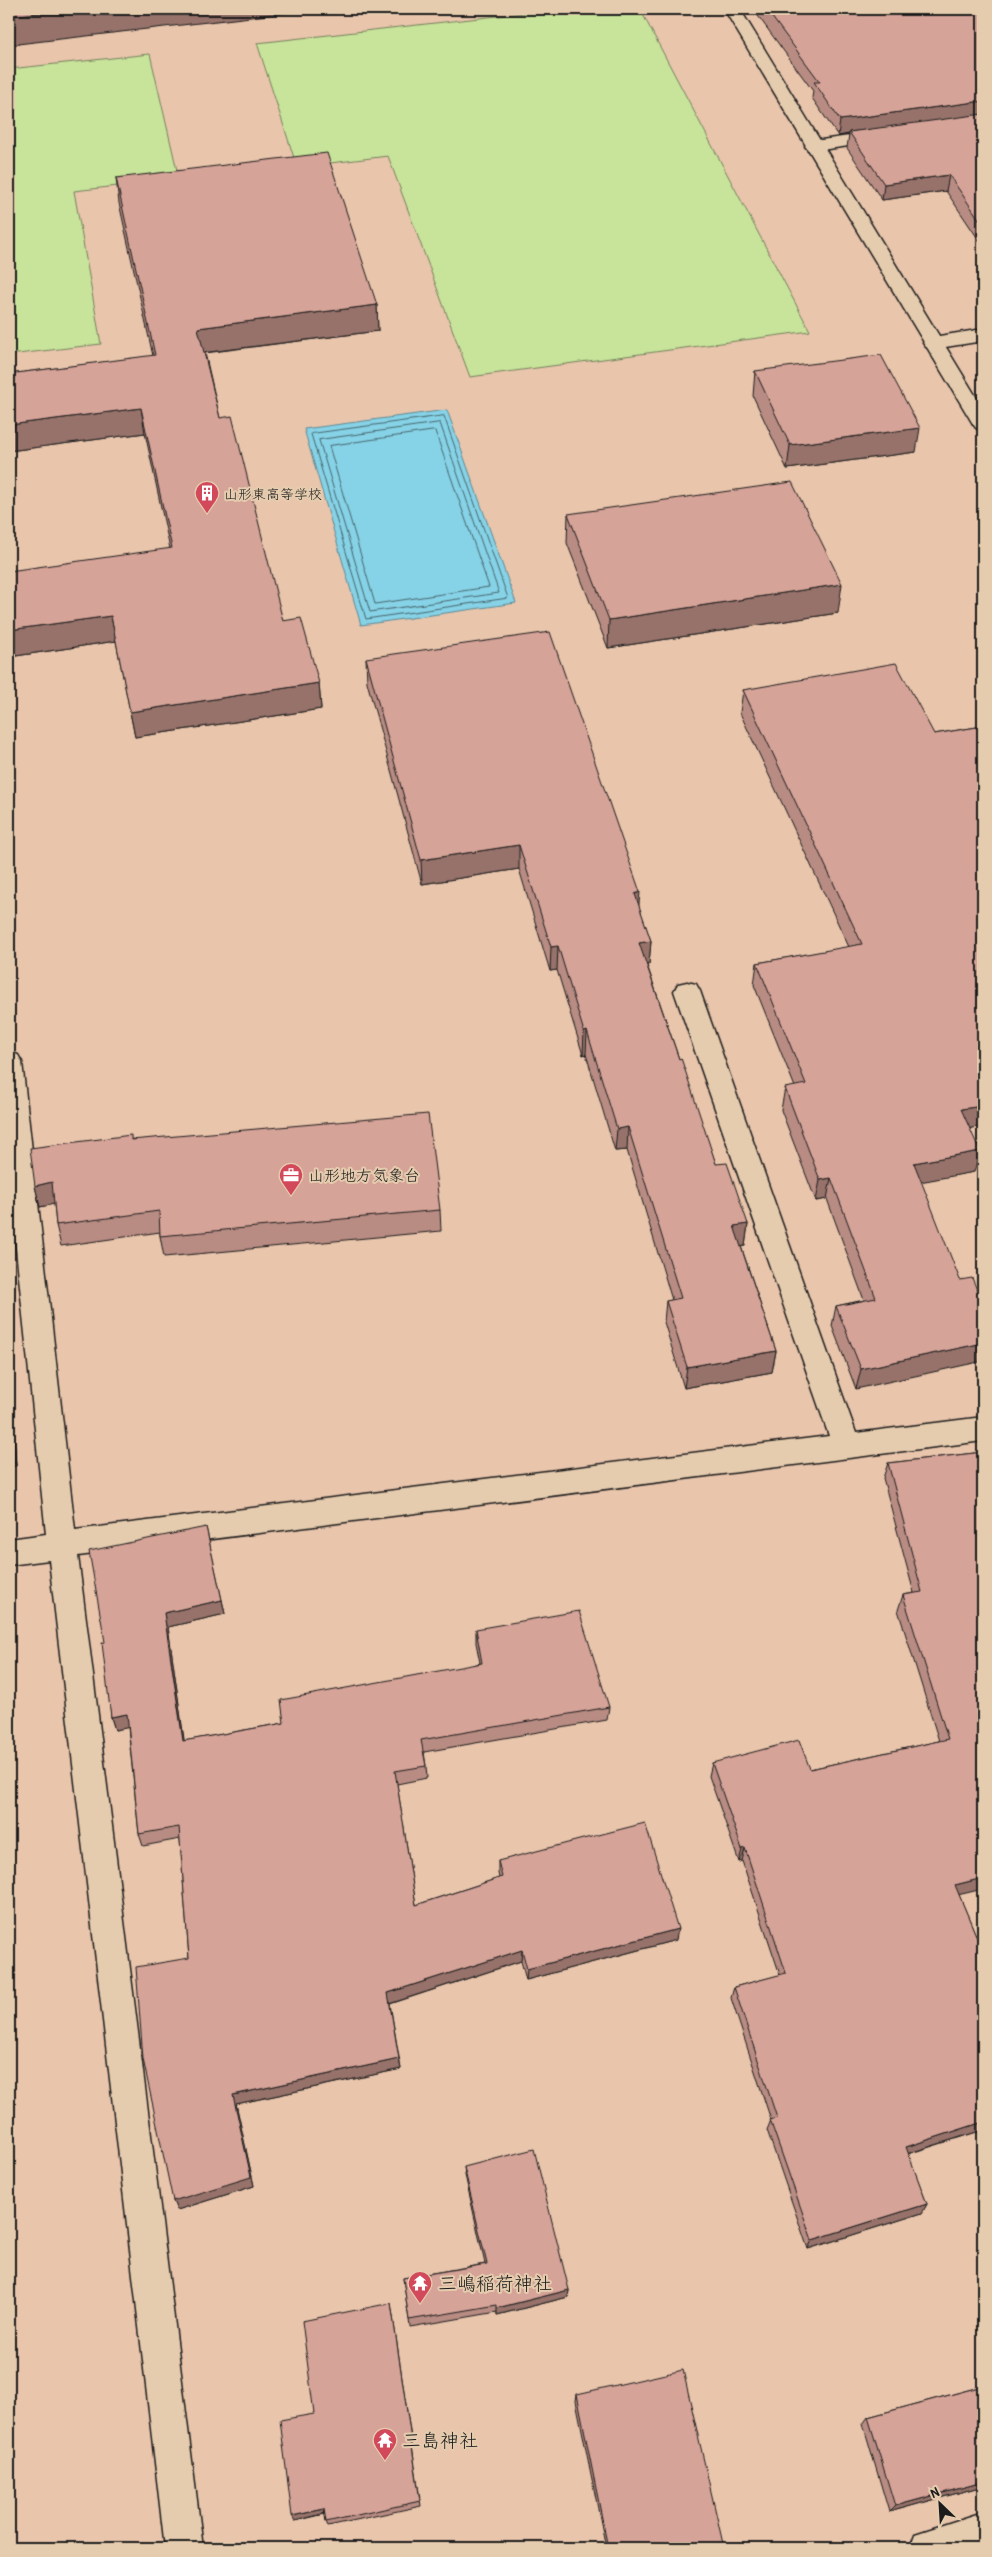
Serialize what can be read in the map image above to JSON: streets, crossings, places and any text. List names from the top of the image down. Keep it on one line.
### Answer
{"places":{"building":["山形東高等学校"],"office":["山形地方気象台"],"temple":["三嶋稲荷神社","三島神社"]},"north":"top left"}
